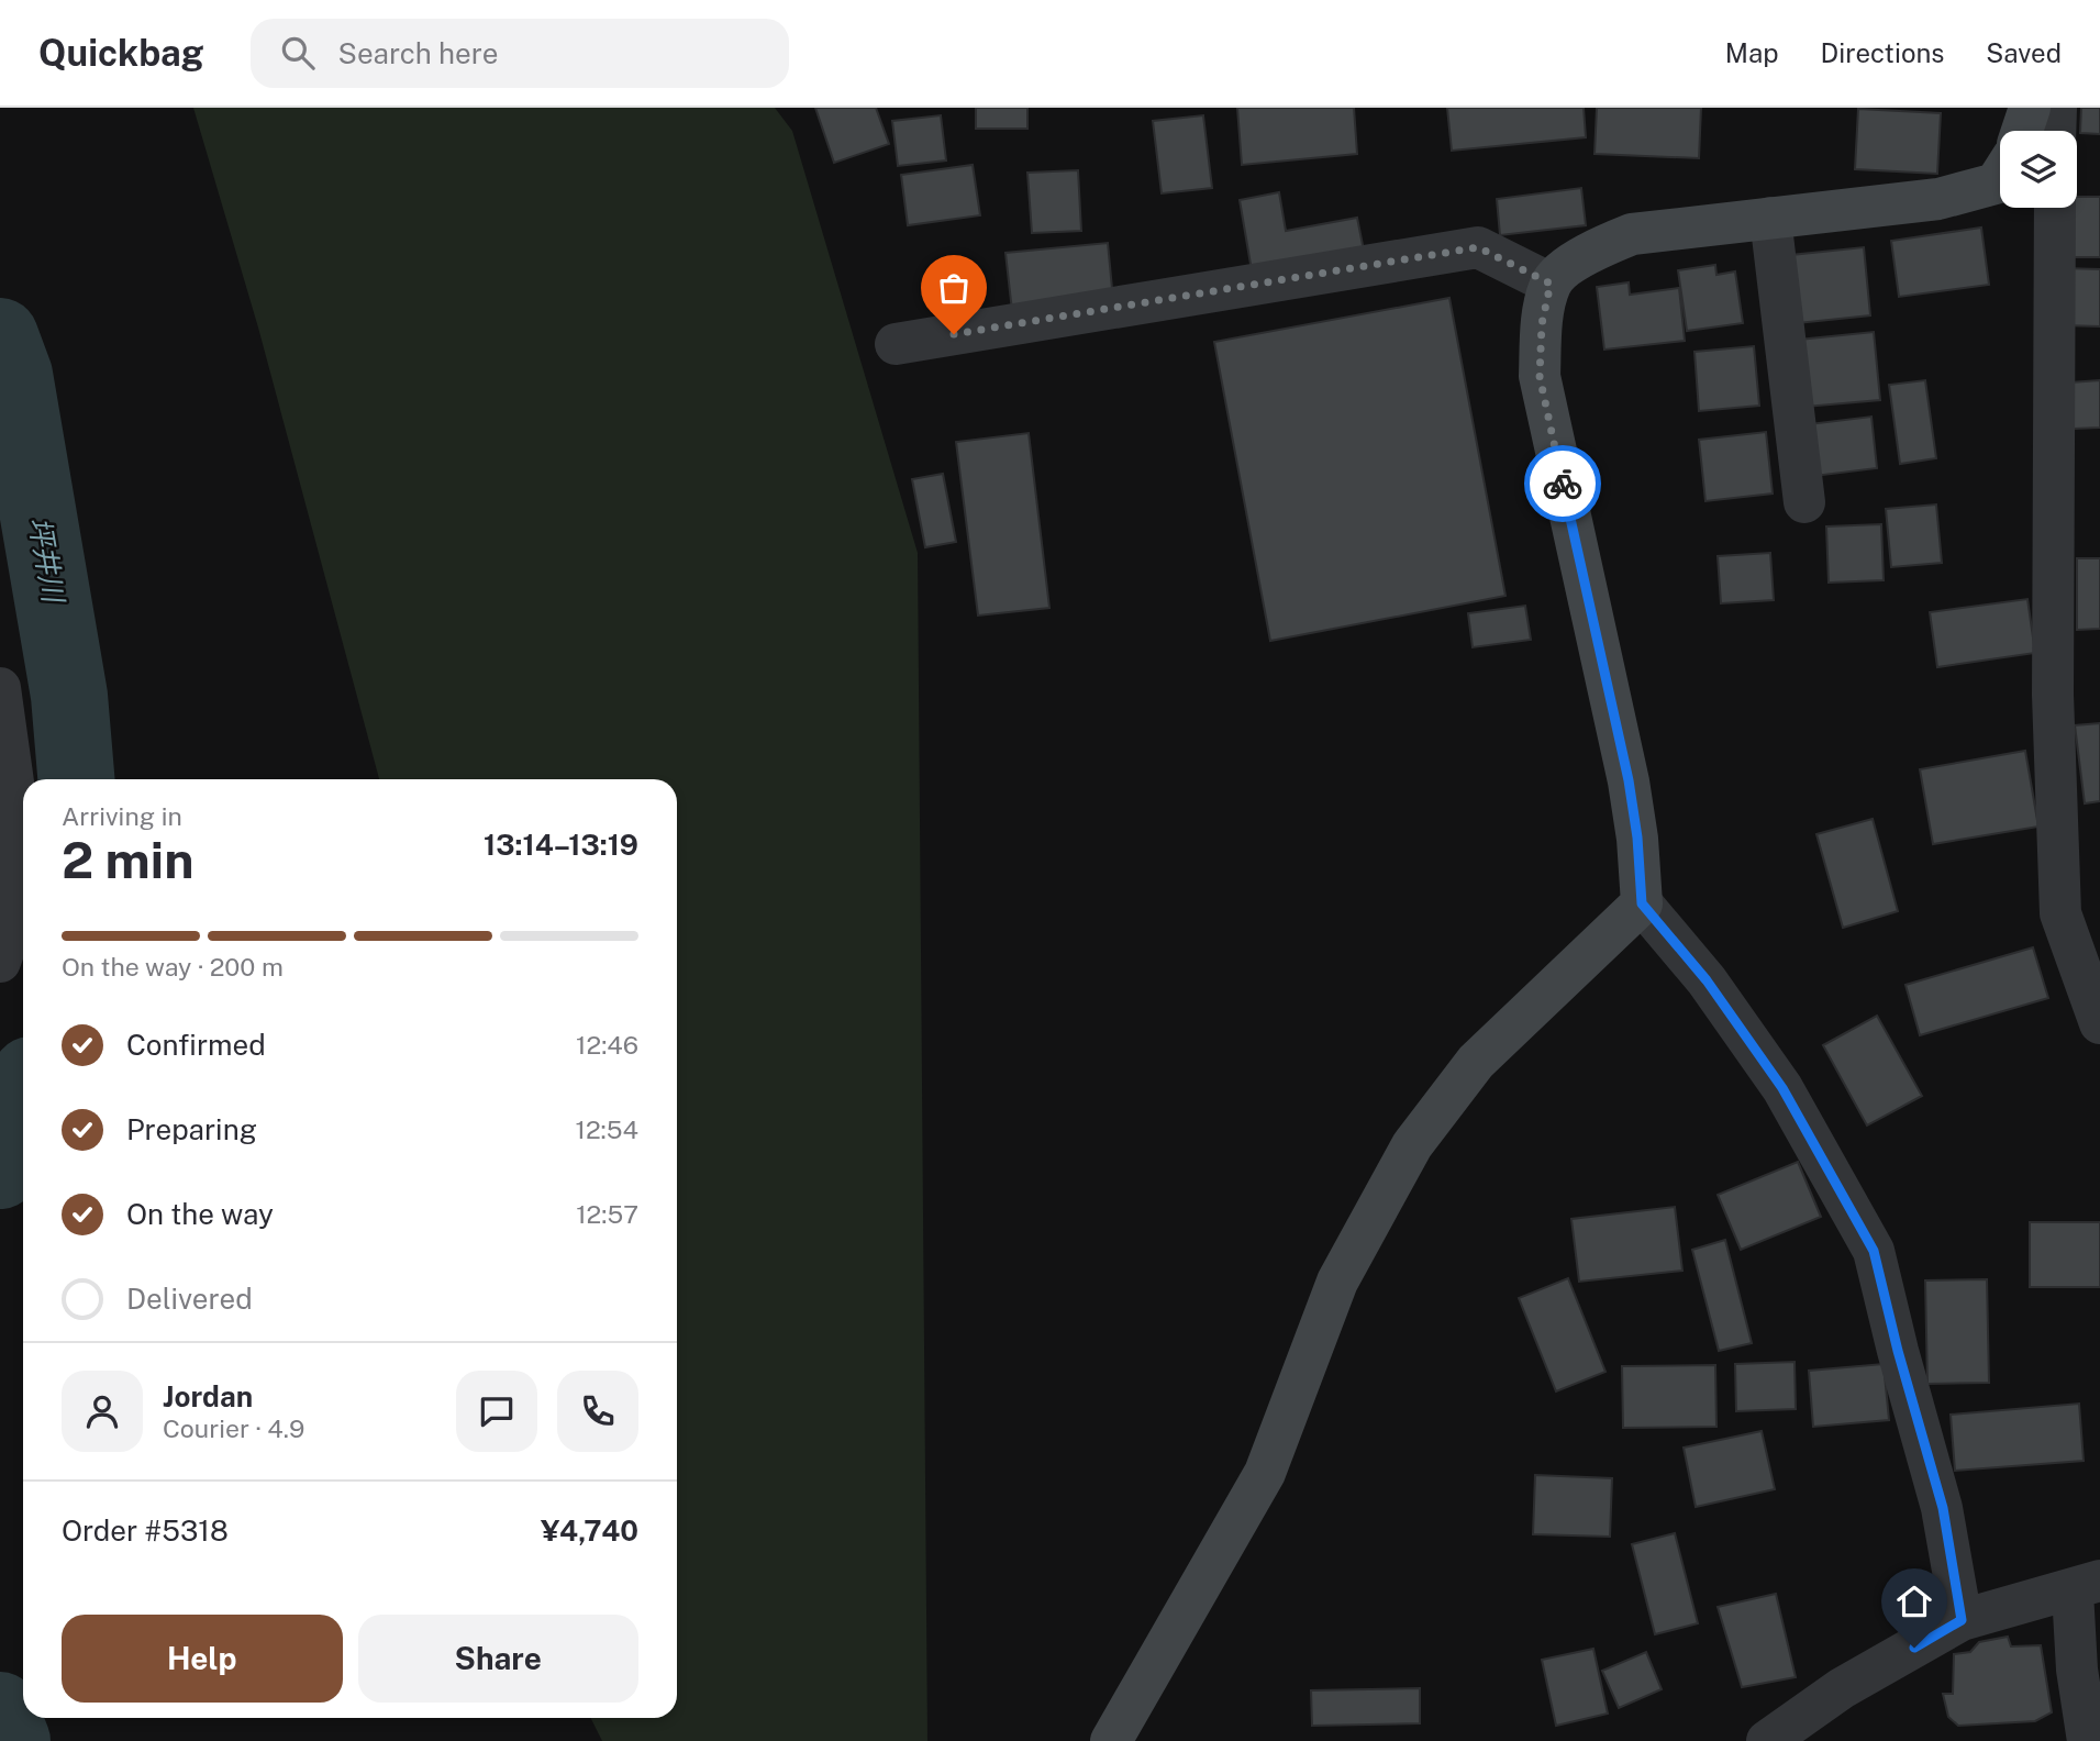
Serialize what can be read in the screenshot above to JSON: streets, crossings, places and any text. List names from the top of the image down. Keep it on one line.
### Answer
{"water":["坪井川"],"page":{"header":"Quickbag","search":"Search here","nav":["Map","Directions","Saved"],"heading":["2 min","Arriving in","13:14–13:19"],"panel":["Jordan","Courier · 4.9","Order #5318","¥4,740"],"bar":"On the way · 200 m","list":[["Confirmed","12:46"],["Preparing","12:54"],["On the way","12:57"],"Delivered"],"buttons":["Help","Share"]}}
